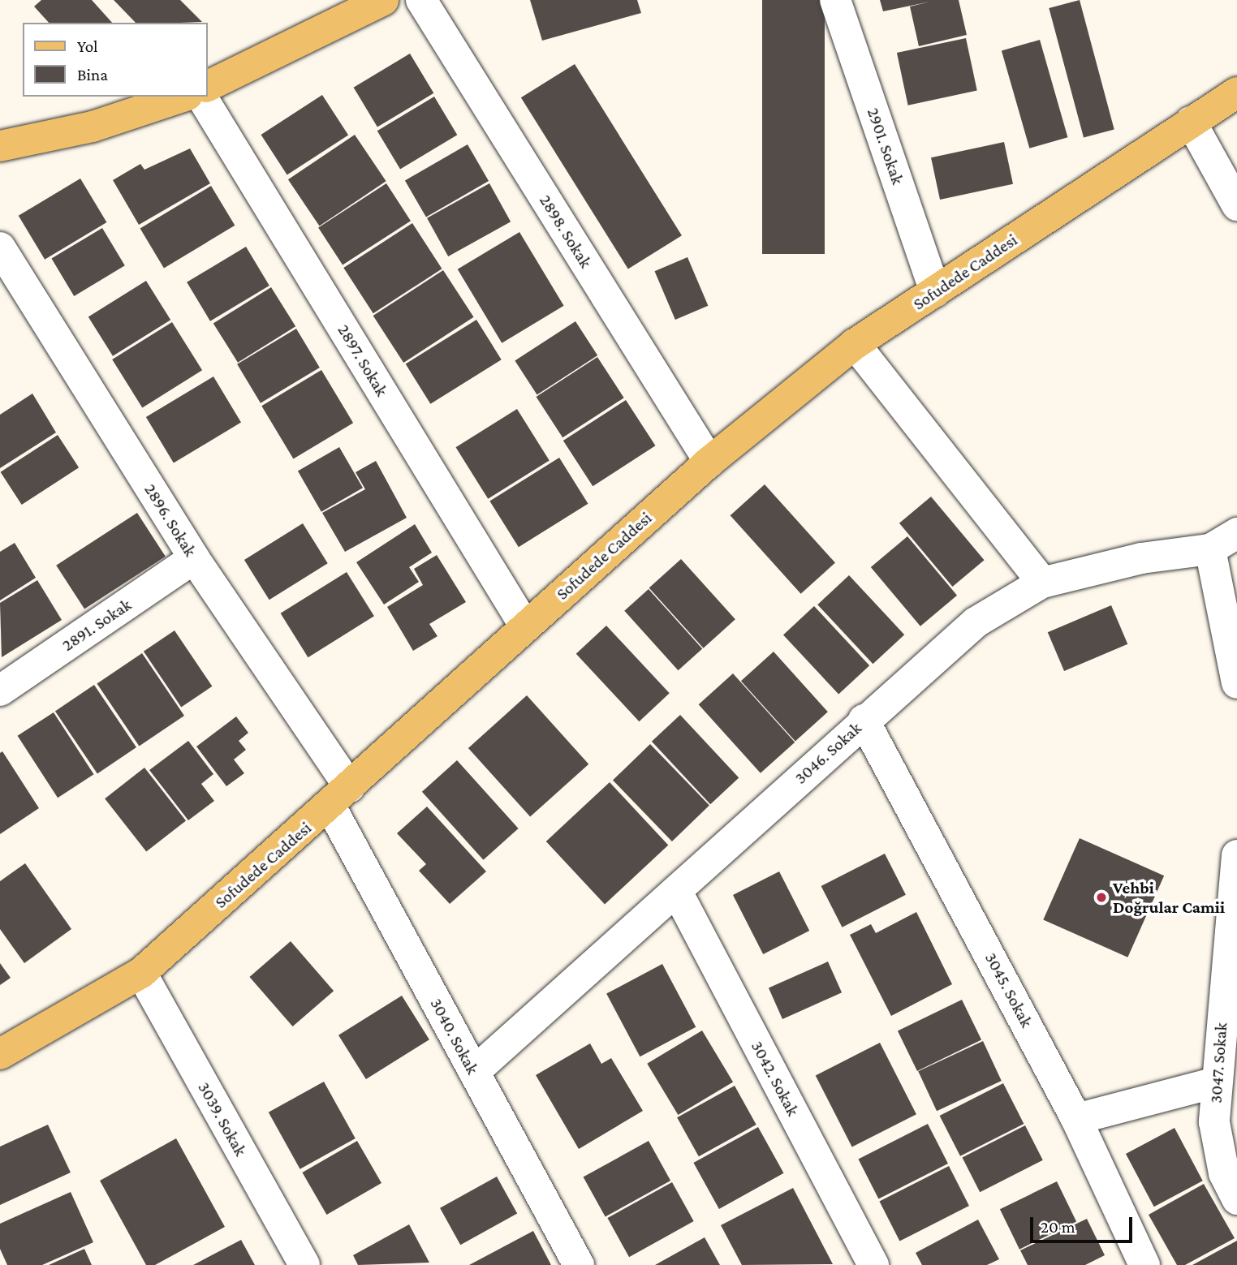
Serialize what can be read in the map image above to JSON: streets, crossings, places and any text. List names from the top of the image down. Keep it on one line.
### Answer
{"streets":{"main road":["Sofudede Caddesi"],"street":["2901. Sokak","2898. Sokak","2897. Sokak","2896. Sokak","2891. Sokak","3046. Sokak","3045. Sokak","3040. Sokak","3047. Sokak","3042. Sokak","3039. Sokak"]},"crossings":[["2901. Sokak","Sofudede Caddesi"],["2898. Sokak","Sofudede Caddesi"],["Sofudede Caddesi","2897. Sokak"],["Sofudede Caddesi","2896. Sokak"],["Sofudede Caddesi","3040. Sokak"],["Sofudede Caddesi","3039. Sokak"],["2896. Sokak","2891. Sokak"],["2896. Sokak","3040. Sokak"],["3046. Sokak","3045. Sokak"],["3046. Sokak","3040. Sokak"],["3046. Sokak","3042. Sokak"]],"places":["Vehbi Doğrular Camii"],"legend":["Yol","Bina"],"scale_bar":"20 m"}
